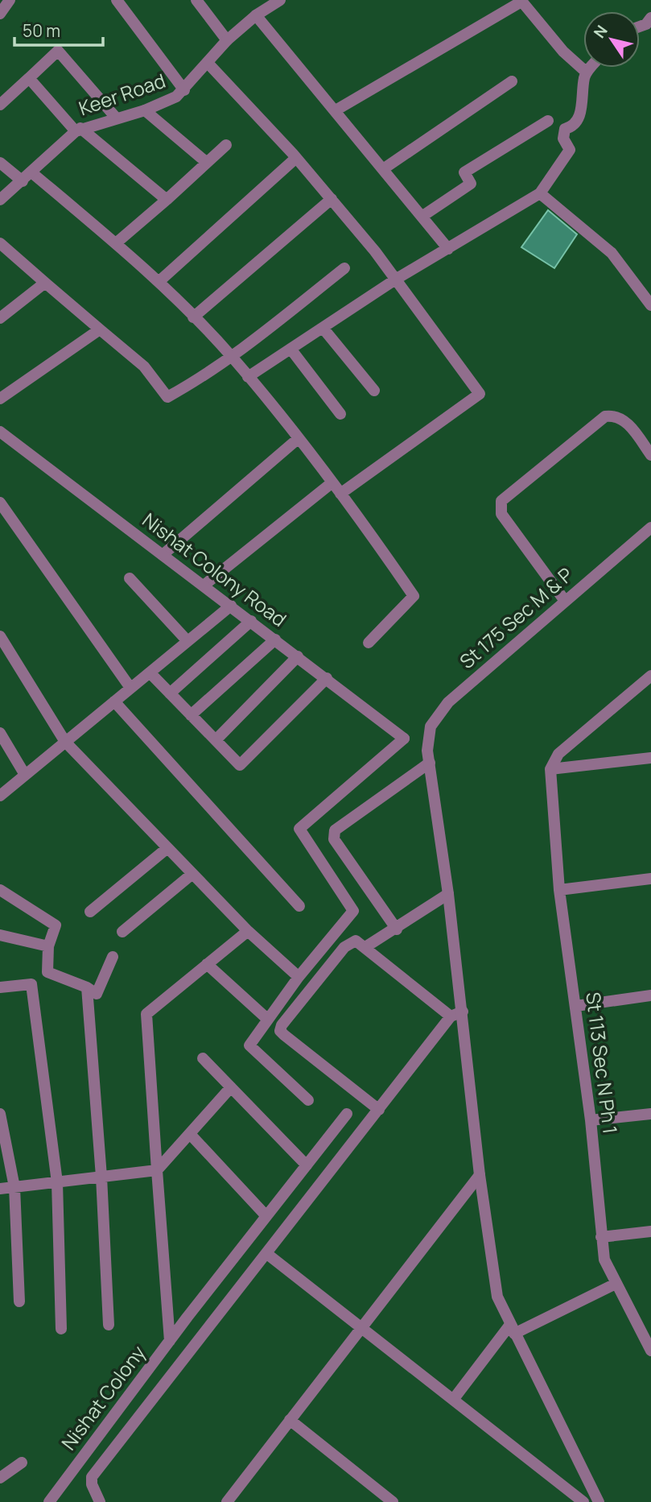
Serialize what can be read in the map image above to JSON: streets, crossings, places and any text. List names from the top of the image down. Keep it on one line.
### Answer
{"streets":{"street":["Keer Road","Nishat Colony Road","St 175 Sec M & P","St 113 Sec N Ph 1","Nishat Colony"]},"scale_bar":"50 m","north":"top left"}
